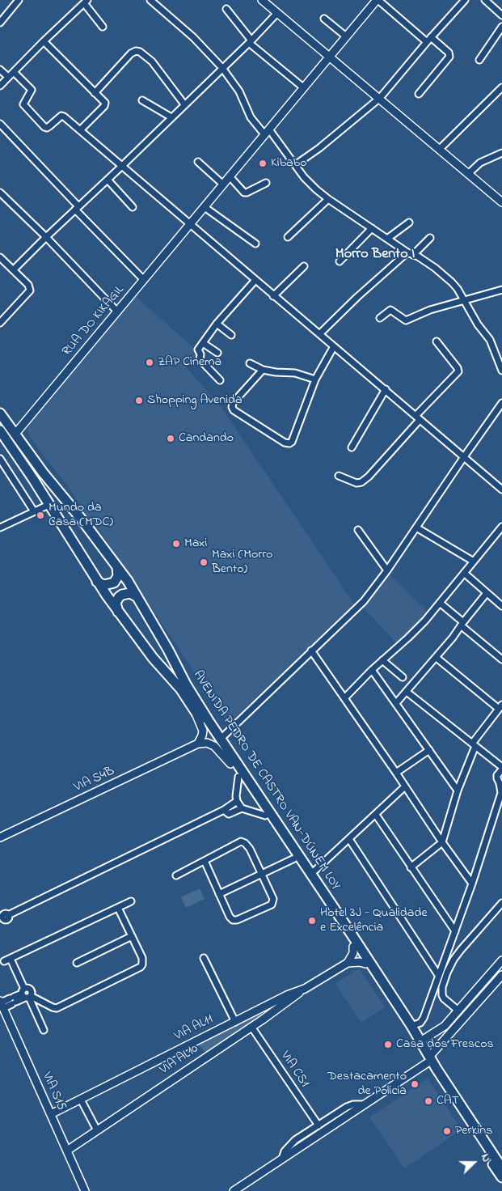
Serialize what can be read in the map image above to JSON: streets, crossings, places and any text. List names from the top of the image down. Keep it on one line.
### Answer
{"streets":{"highway":["AVENIDA PEDRO DE CASTRO VAN-DÚNEM LOY"],"street":["RUA DO KIKAGIL","VIA S4B","VIA AL11","VIA AL10","VIA CS1","VIA S15"]},"crossings":[["RUA DO KIKAGIL","AVENIDA PEDRO DE CASTRO VAN-DÚNEM LOY"],["VIA AL11","VIA AL10"],["VIA AL11","VIA S15"],["VIA AL10","VIA CS1"],["VIA AL10","VIA S15"]],"districts":["Morro Bento I"],"places":["Kibabo","ZAP Cinema","Shopping Avenida","Candando","Mundo da Casa (MDC)","Maxi","Maxi (Morro Bento)","Hotel 3J - Qualidade e Excelência","Casa dos Frescos","Destacamento de Polícia","CAT","Perkins"],"north":"right"}
